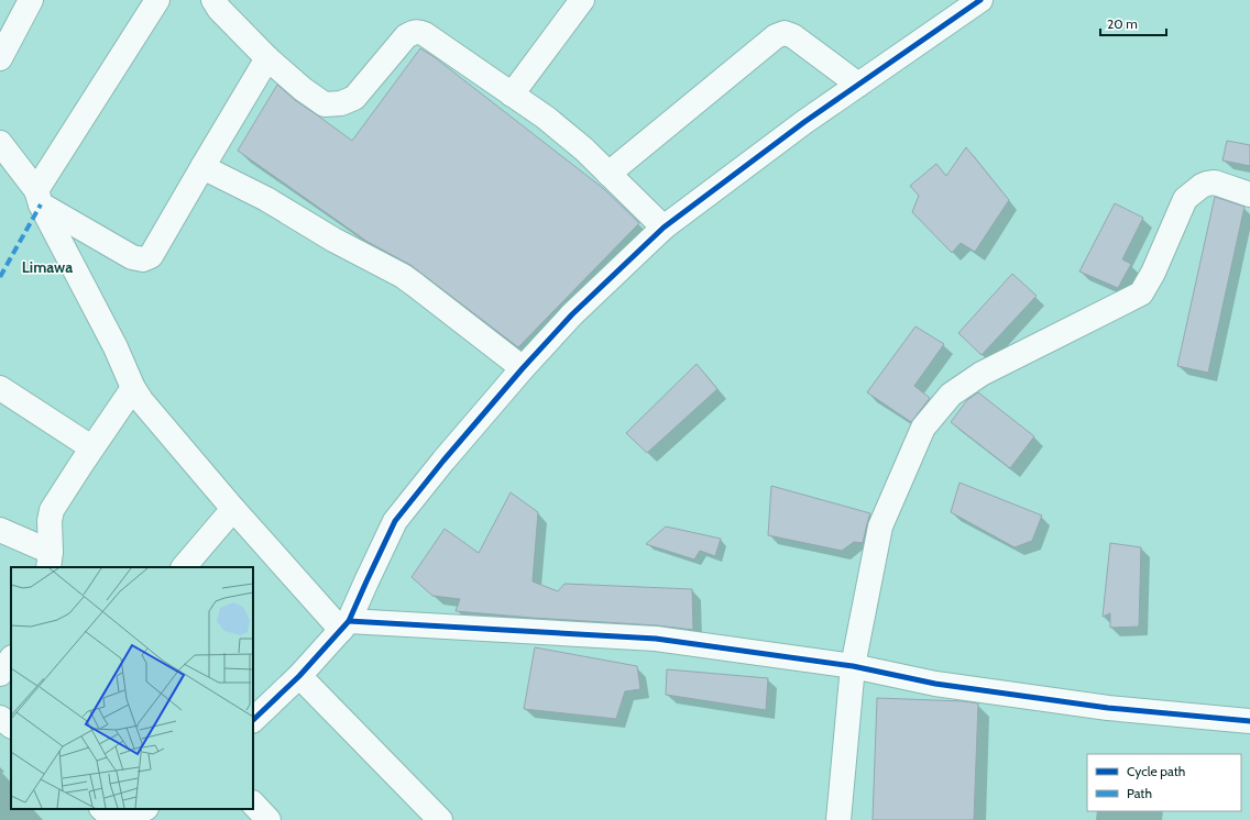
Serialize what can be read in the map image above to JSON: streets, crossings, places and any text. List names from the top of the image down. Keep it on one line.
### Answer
{"districts":["Limawa"],"legend":["Cycle path","Path"],"scale_bar":"20 m"}
